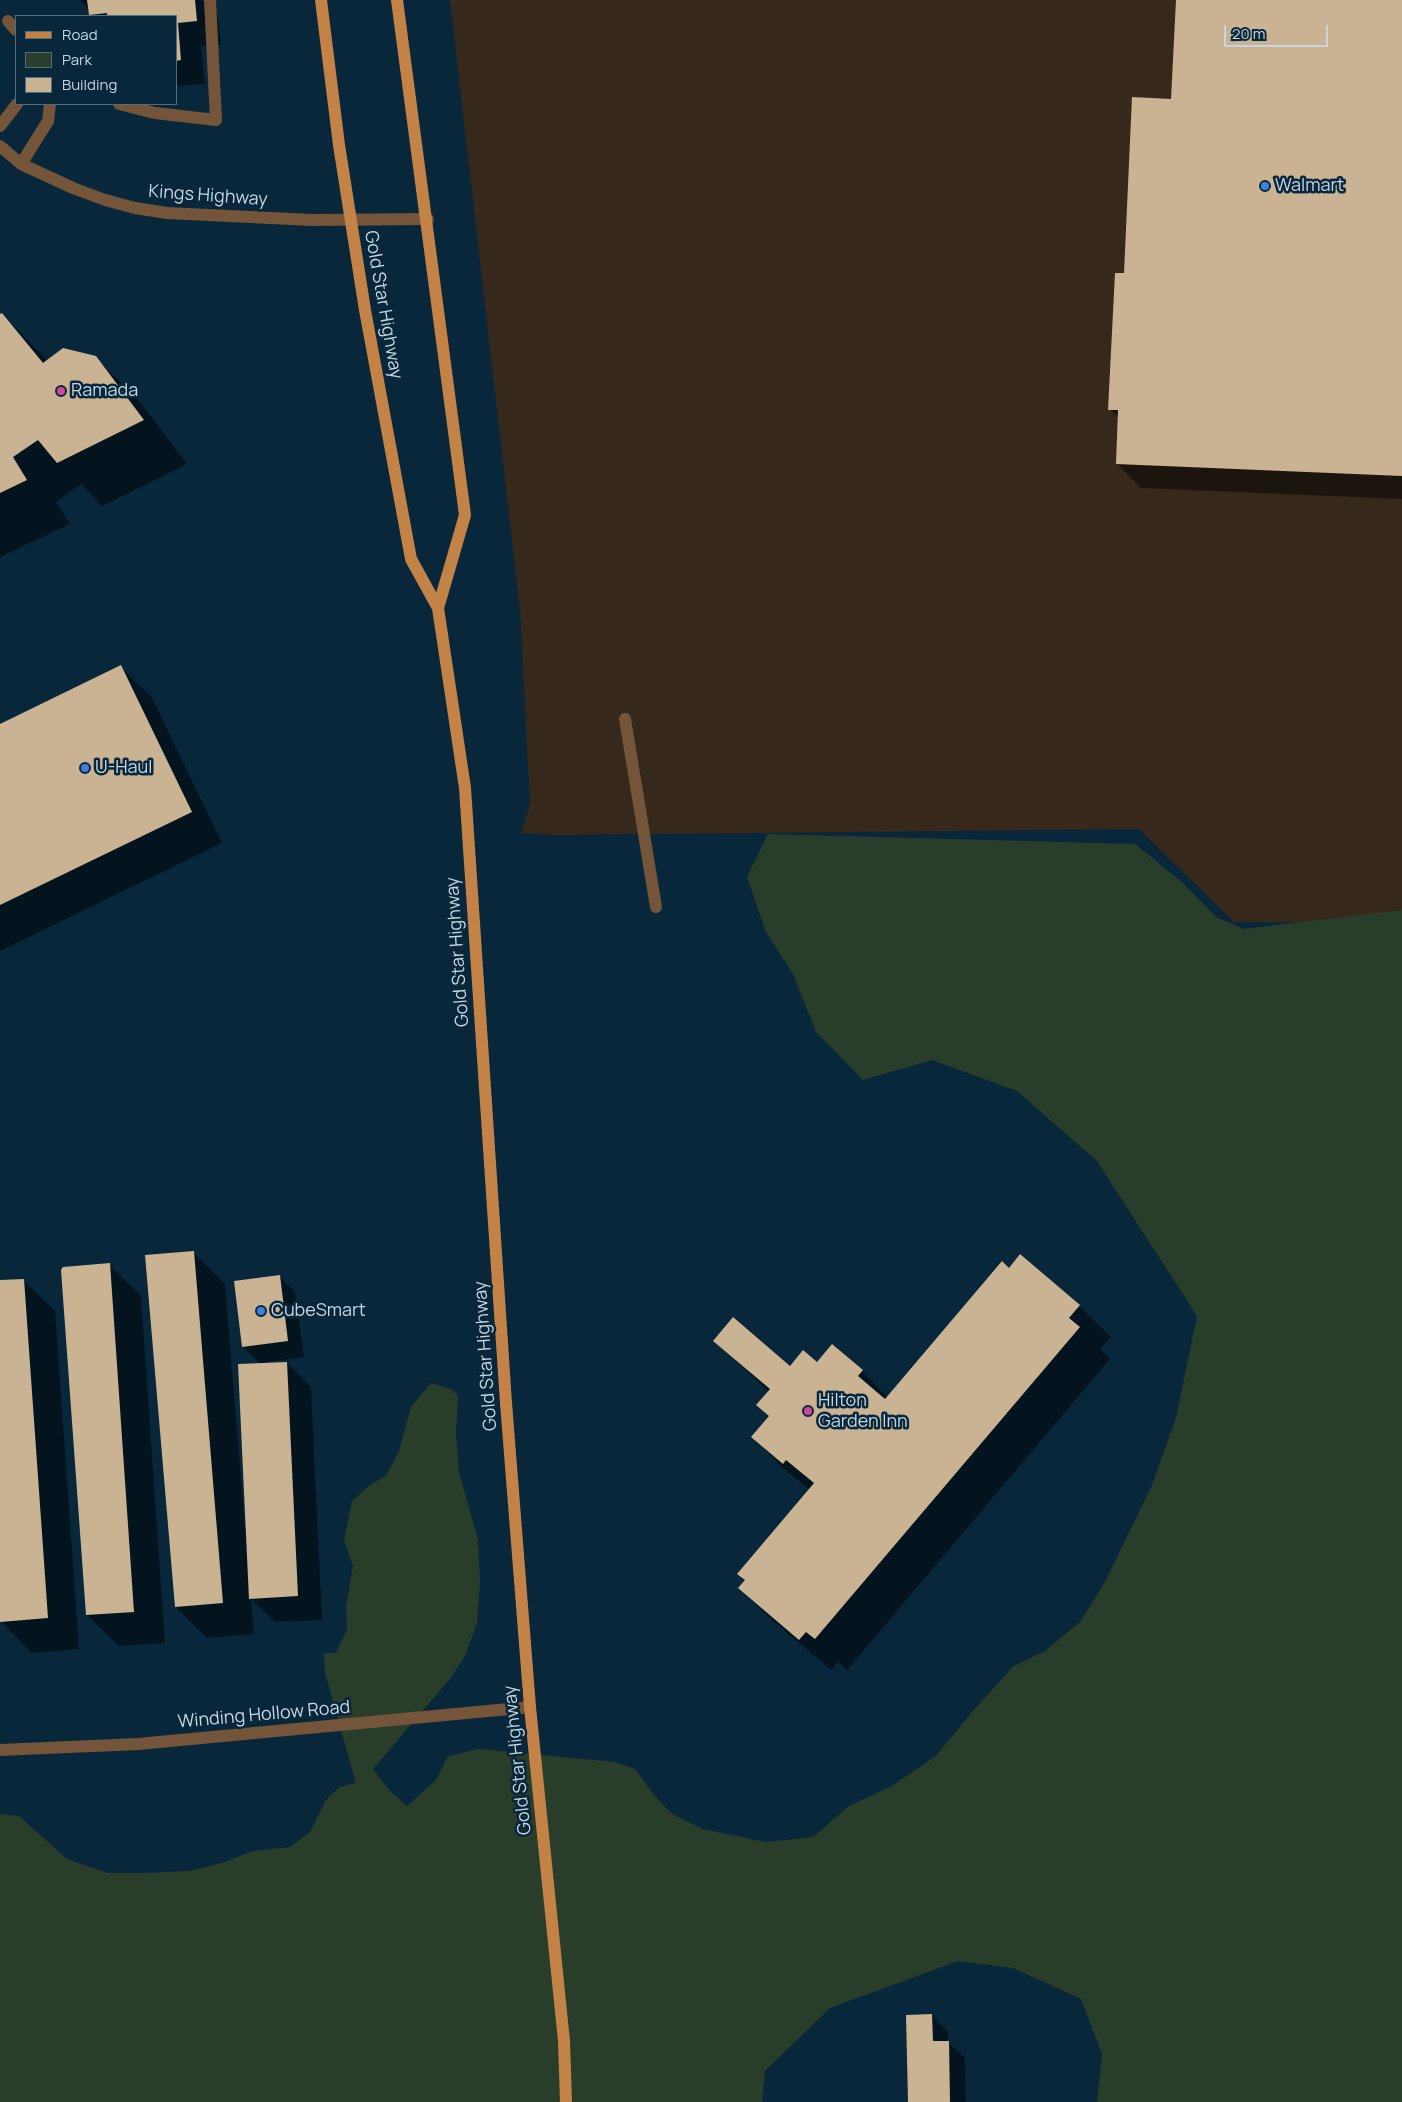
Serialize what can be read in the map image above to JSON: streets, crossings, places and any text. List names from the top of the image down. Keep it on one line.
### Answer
{"streets":{"main road":["Gold Star Highway"],"street":["Kings Highway","Winding Hollow Road"]},"crossings":[["Kings Highway","Gold Star Highway"],["Gold Star Highway","Winding Hollow Road"]],"places":["Walmart","Ramada","U-Haul","CubeSmart","Hilton Garden Inn"],"legend":["Road","Park","Building"],"scale_bar":"20 m"}
